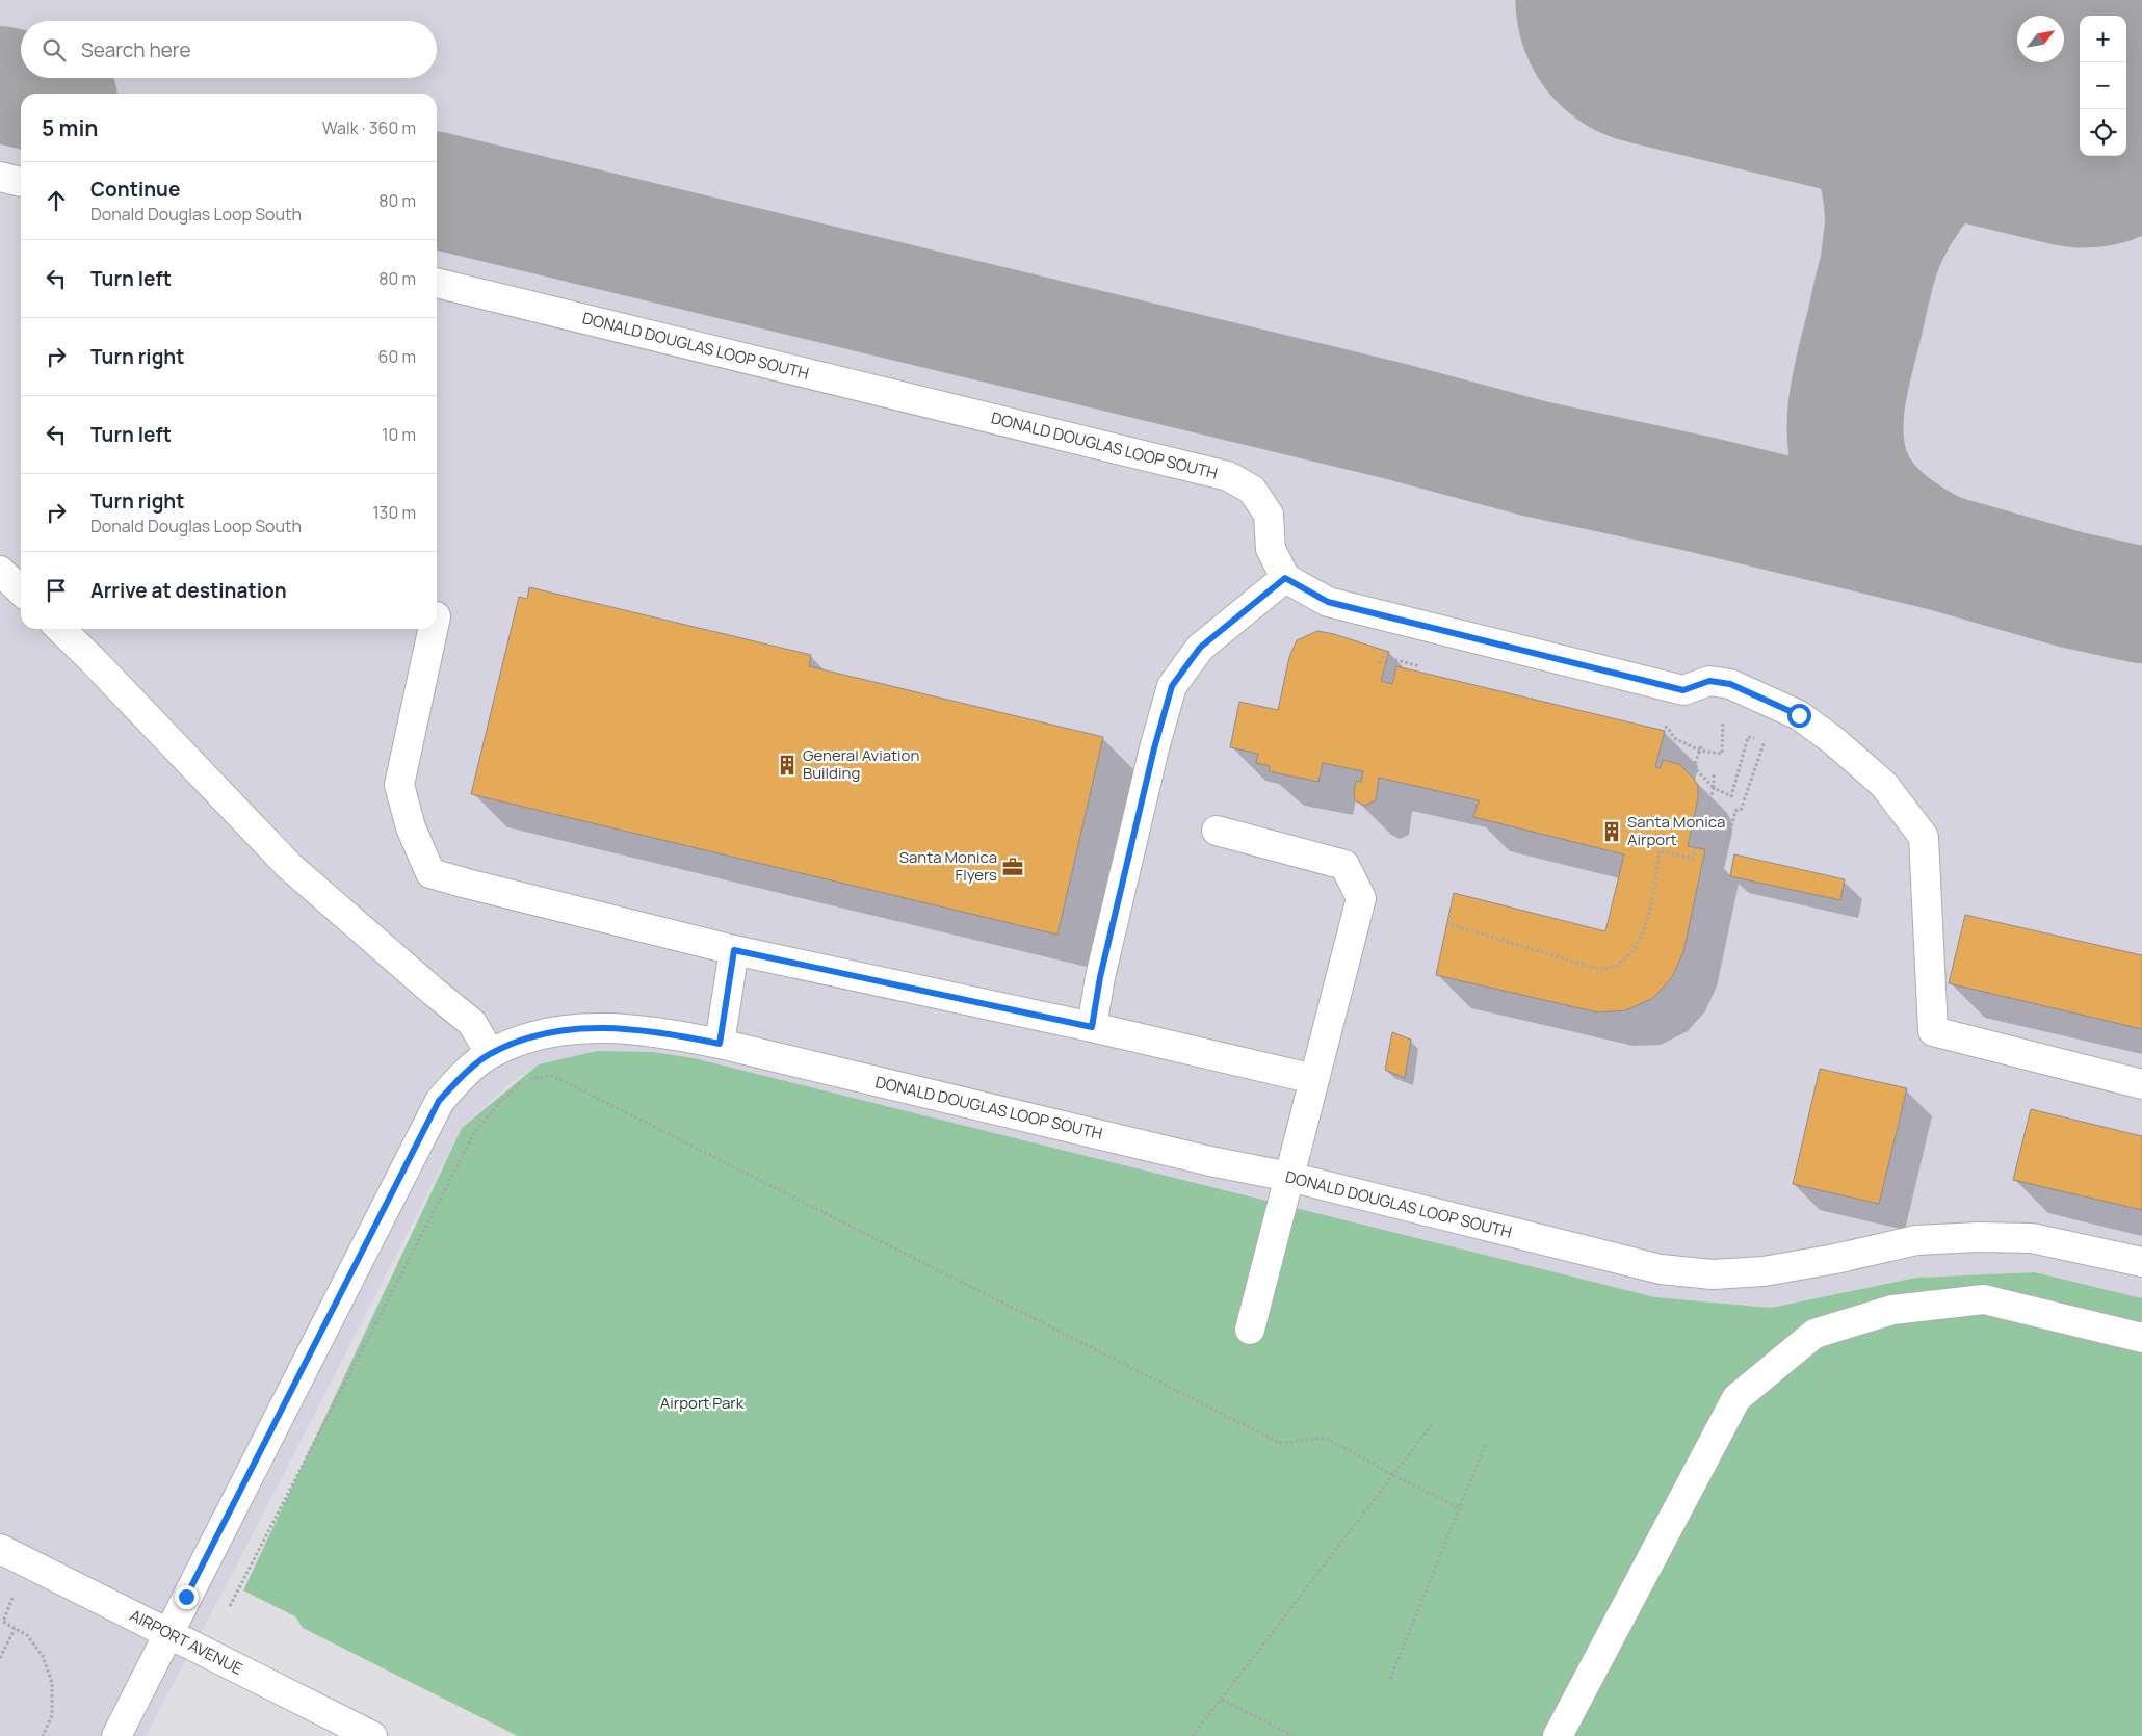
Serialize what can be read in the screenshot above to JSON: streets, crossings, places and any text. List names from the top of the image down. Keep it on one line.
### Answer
{"streets":{"street":["DONALD DOUGLAS LOOP SOUTH","AIRPORT AVENUE"]},"crossings":[["DONALD DOUGLAS LOOP SOUTH","AIRPORT AVENUE"]],"parks":["Airport Park"],"places":{"building":["General Aviation Building","Santa Monica Airport"],"office":["Santa Monica Flyers"]},"north":"top right","page":{"map_buttons":["+","−"],"search":"Search here","heading":["5 min","Walk · 360 m"],"list":[["Continue","Donald Douglas Loop South","80 m"],["Turn left","80 m"],["Turn right","60 m"],["Turn left","10 m"],["Turn right","Donald Douglas Loop South","130 m"],"Arrive at destination"]}}
